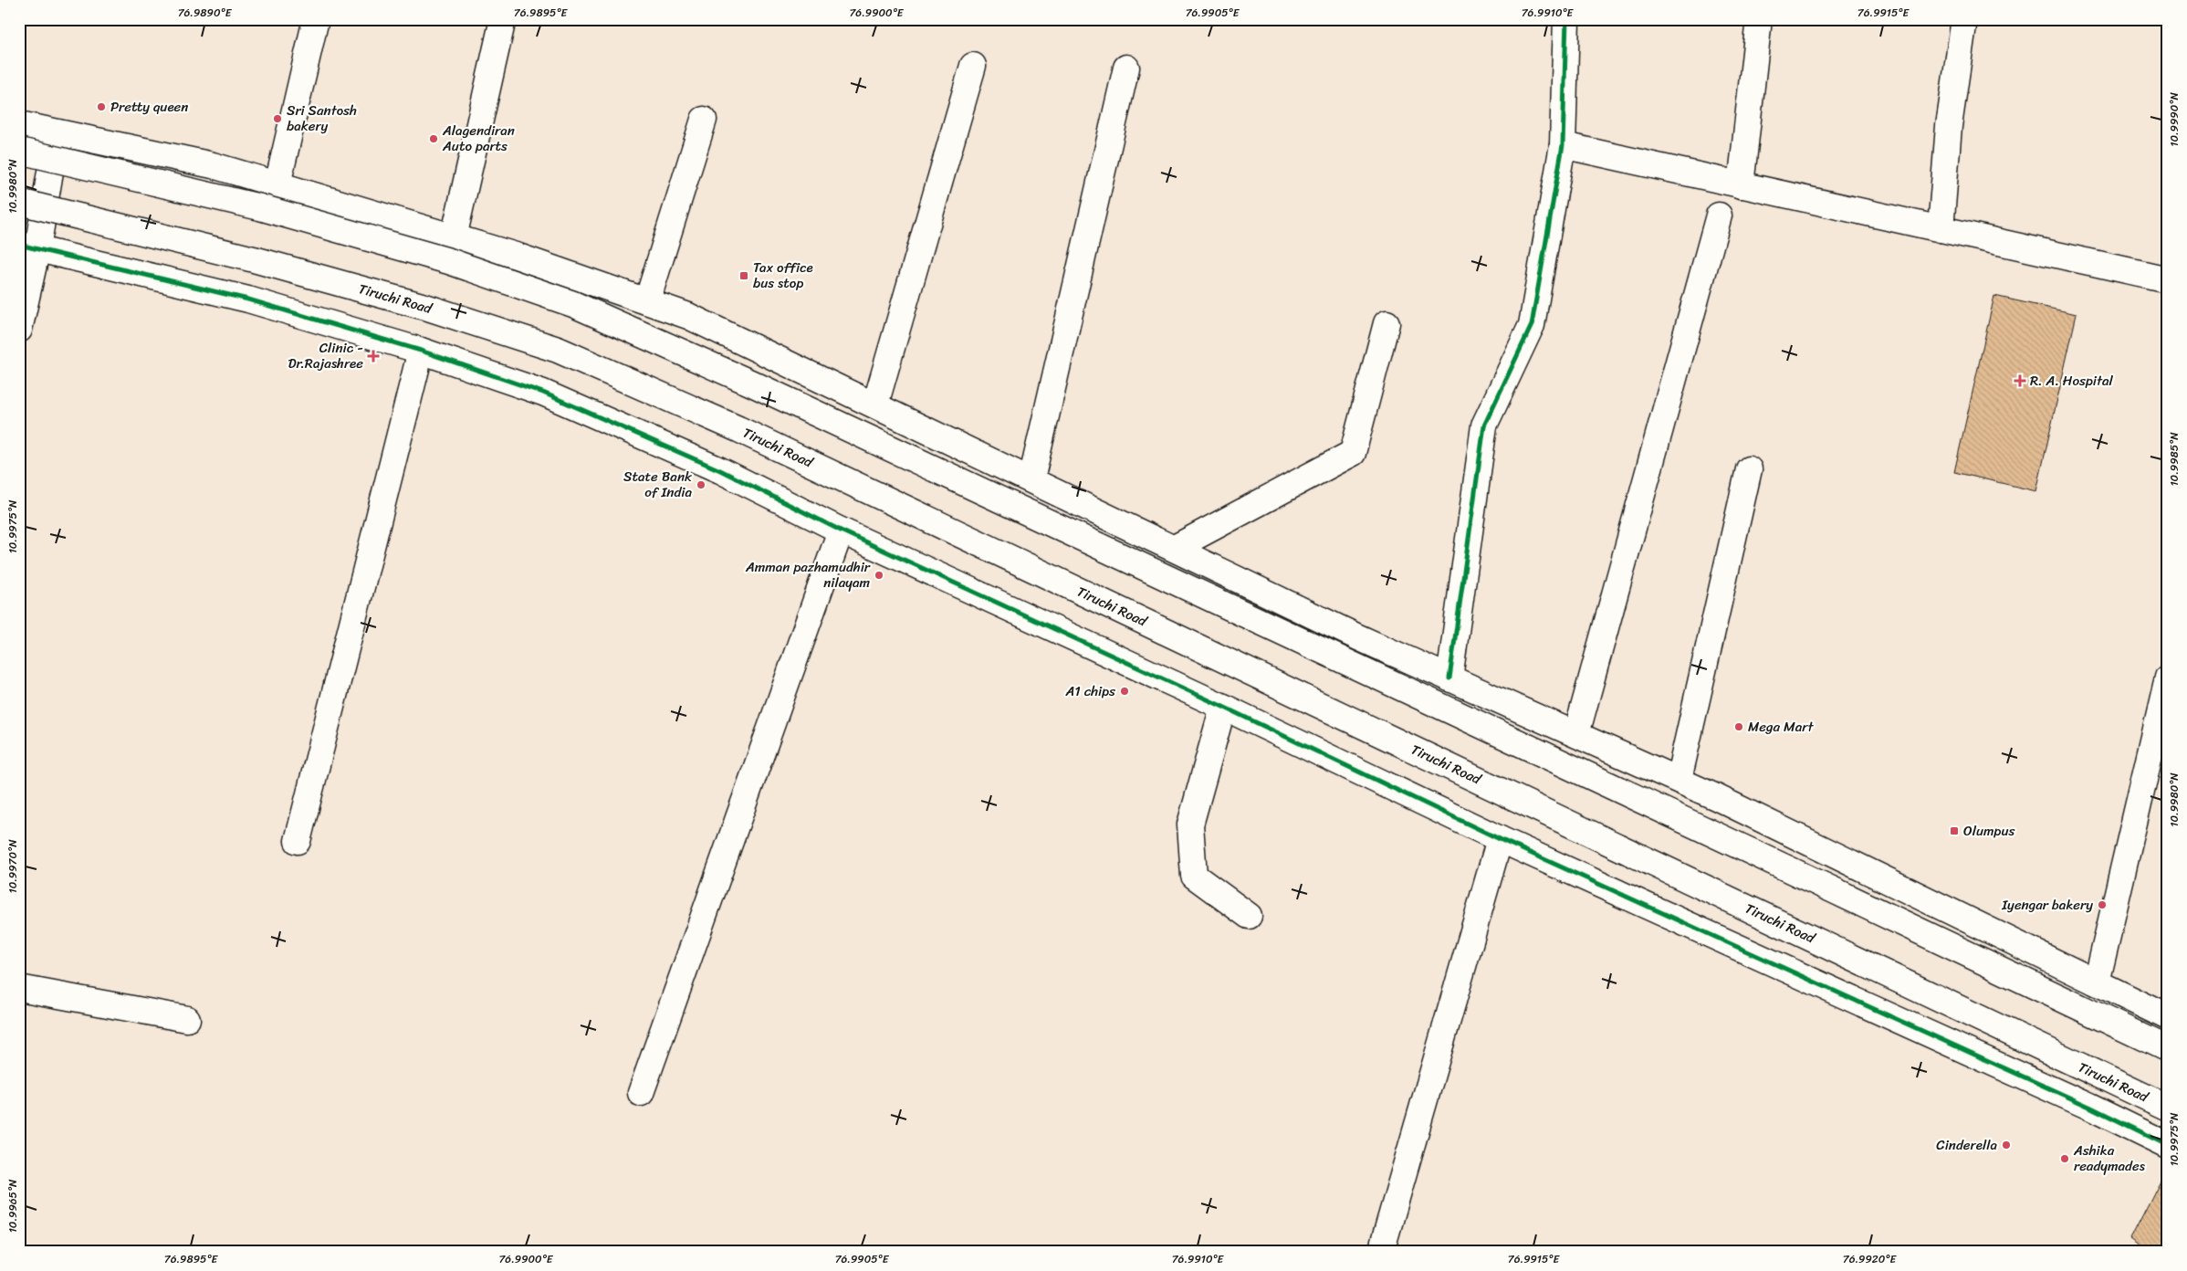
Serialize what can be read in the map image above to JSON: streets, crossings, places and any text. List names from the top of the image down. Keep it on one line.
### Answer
{"streets":{"main road":["Tiruchi Road"]},"places":{"other":["Pretty queen","Sri Santosh bakery","Alagendiran Auto parts","State Bank of India","Amman pazhamudhir nilayam","A1 chips","Mega Mart","Iyengar bakery","Cinderella","Ashika readymades"],"transit":["Tax office bus stop","Olumpus"],"health":["Clinic - Dr.Rajashree","R. A. Hospital"]},"coordinates":["76.9890°E","76.9895°E","76.9900°E","76.9905°E","76.9910°E","76.9915°E","10.9990°N","10.9980°N","10.9985°N","10.9975°N","10.9970°N","10.9965°N","76.9920°E"]}
